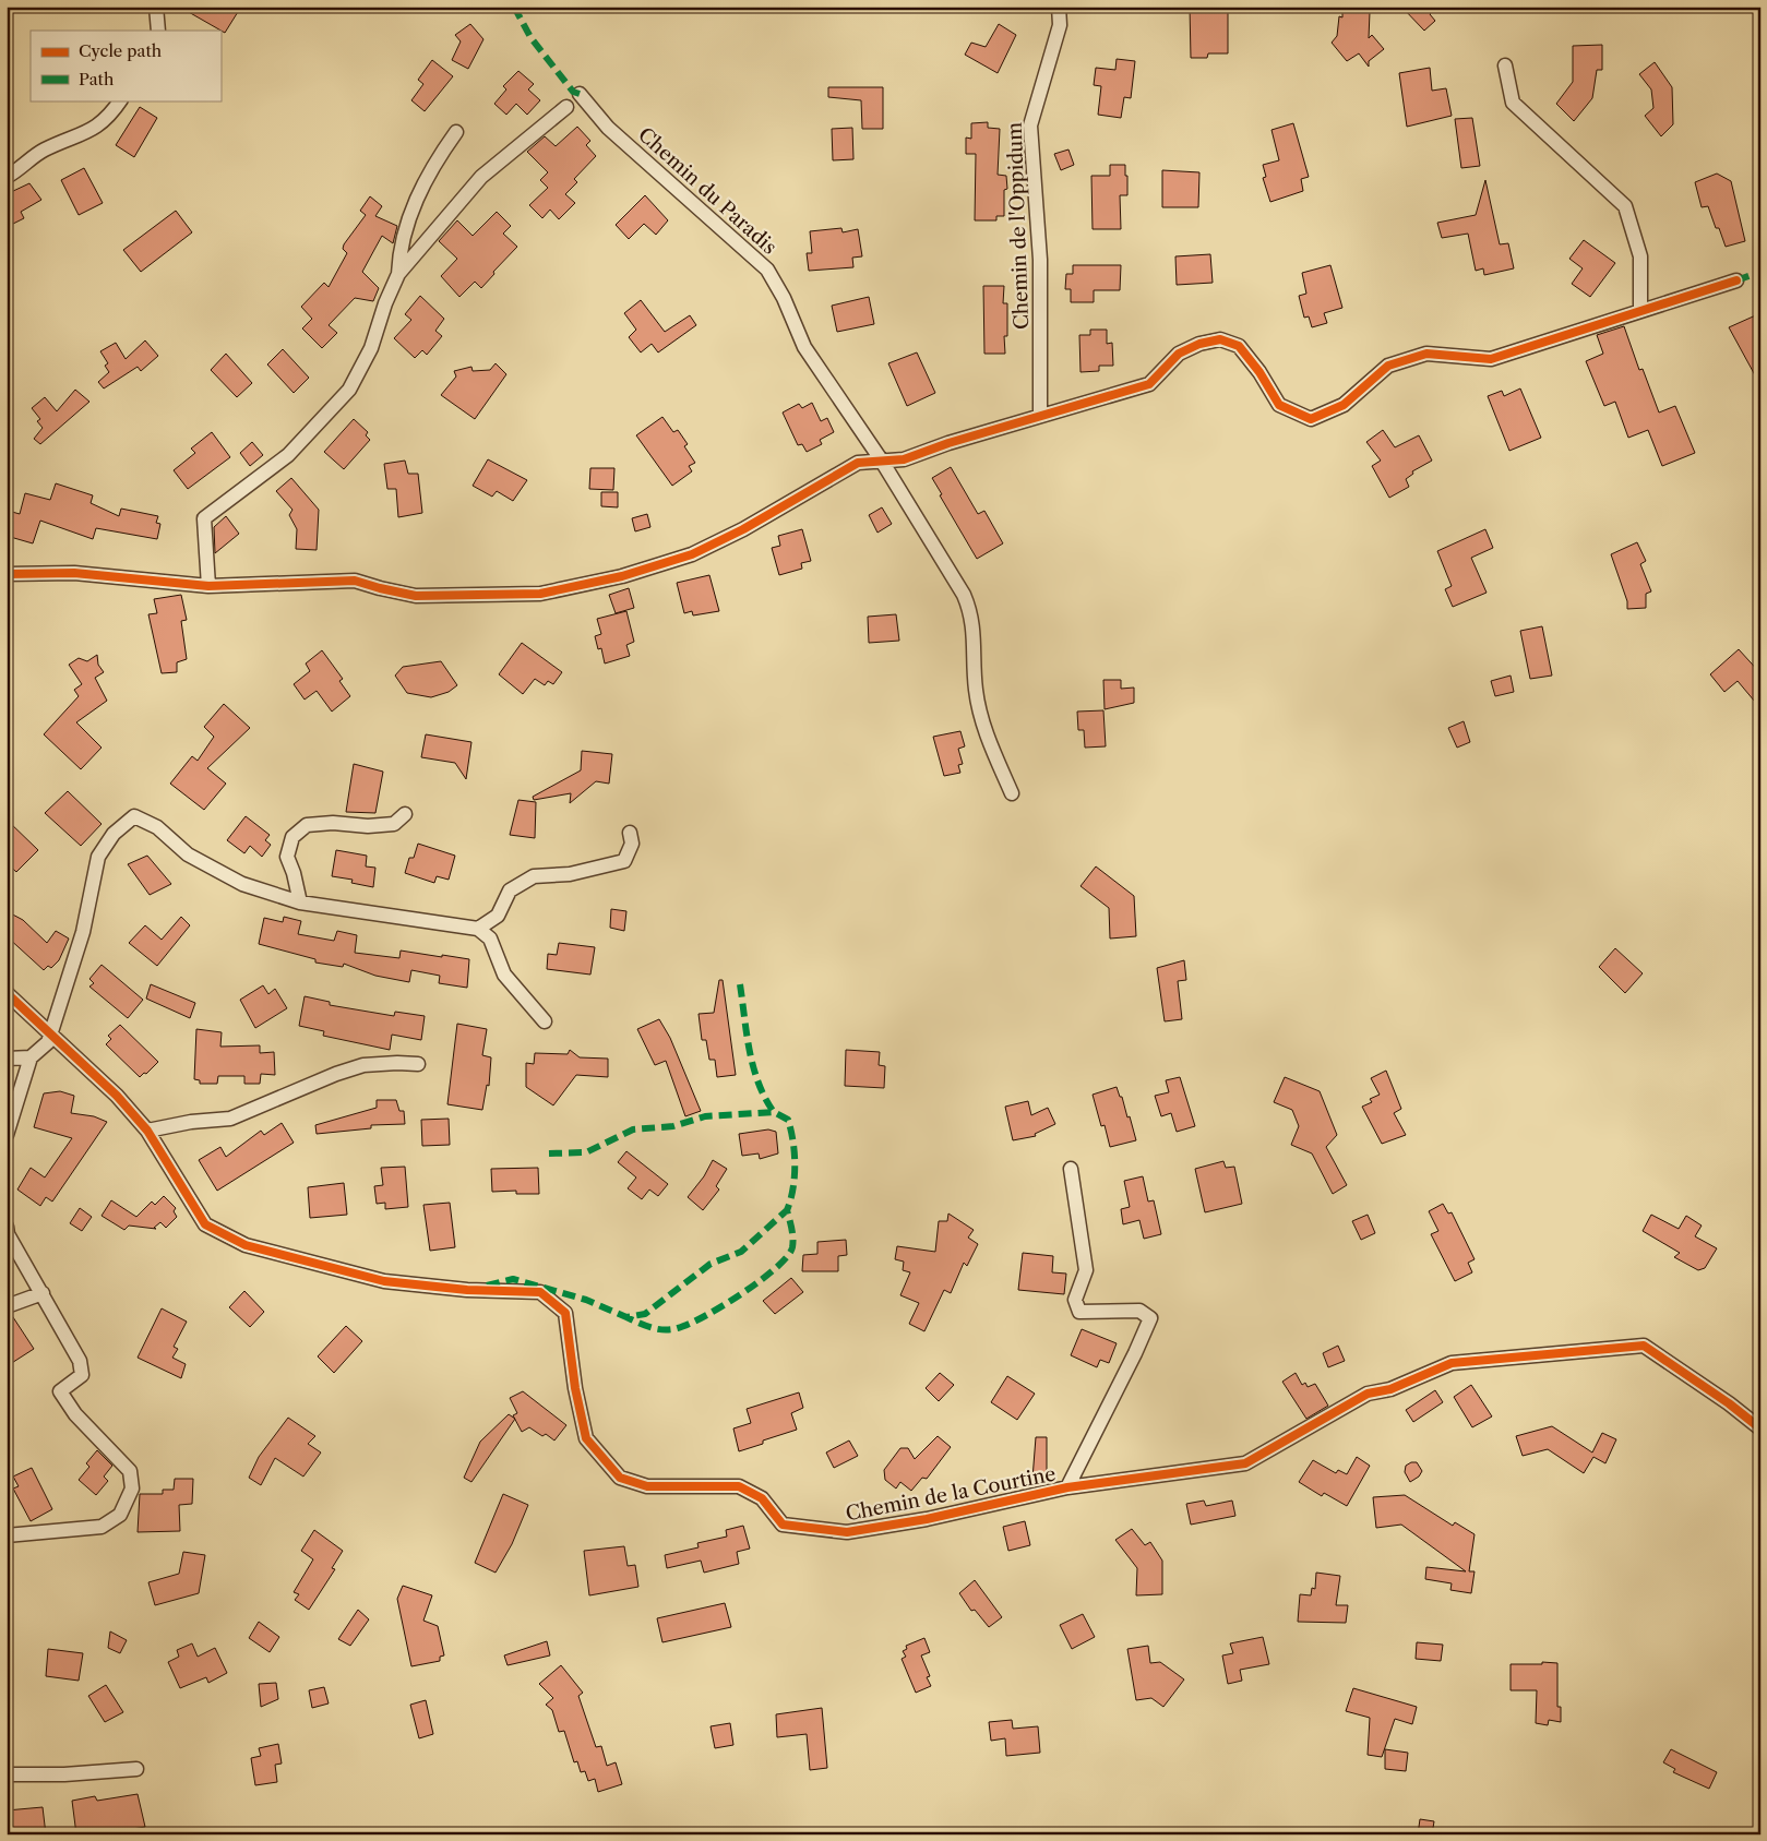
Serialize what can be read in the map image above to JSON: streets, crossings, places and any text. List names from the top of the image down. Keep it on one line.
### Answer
{"streets":{"street":["Chemin du Paradis","Chemin de l'Oppidum","Chemin de la Courtine"]},"legend":["Cycle path","Path"]}
